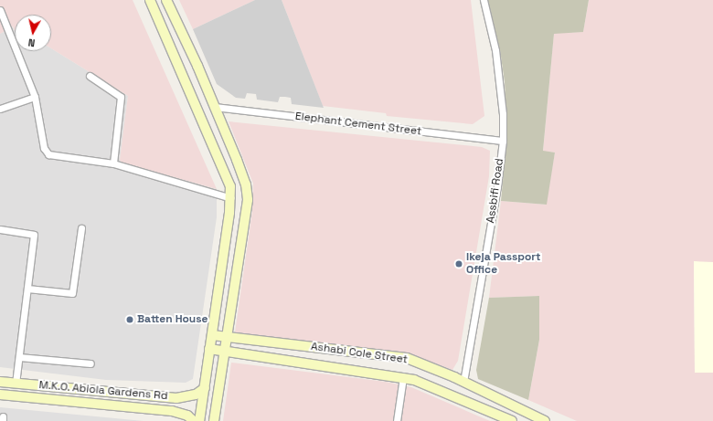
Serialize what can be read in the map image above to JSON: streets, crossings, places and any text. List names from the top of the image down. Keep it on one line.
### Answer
{"streets":{"street":["Elephant Cement Street","Assbifi Road","Ashabi Cole Street","M.K.O. Abiola Gardens Rd"]},"crossings":[["Elephant Cement Street","Assbifi Road"],["Assbifi Road","Ashabi Cole Street"]],"places":["Ikeja Passport Office","Batten House"],"north":"bottom"}
